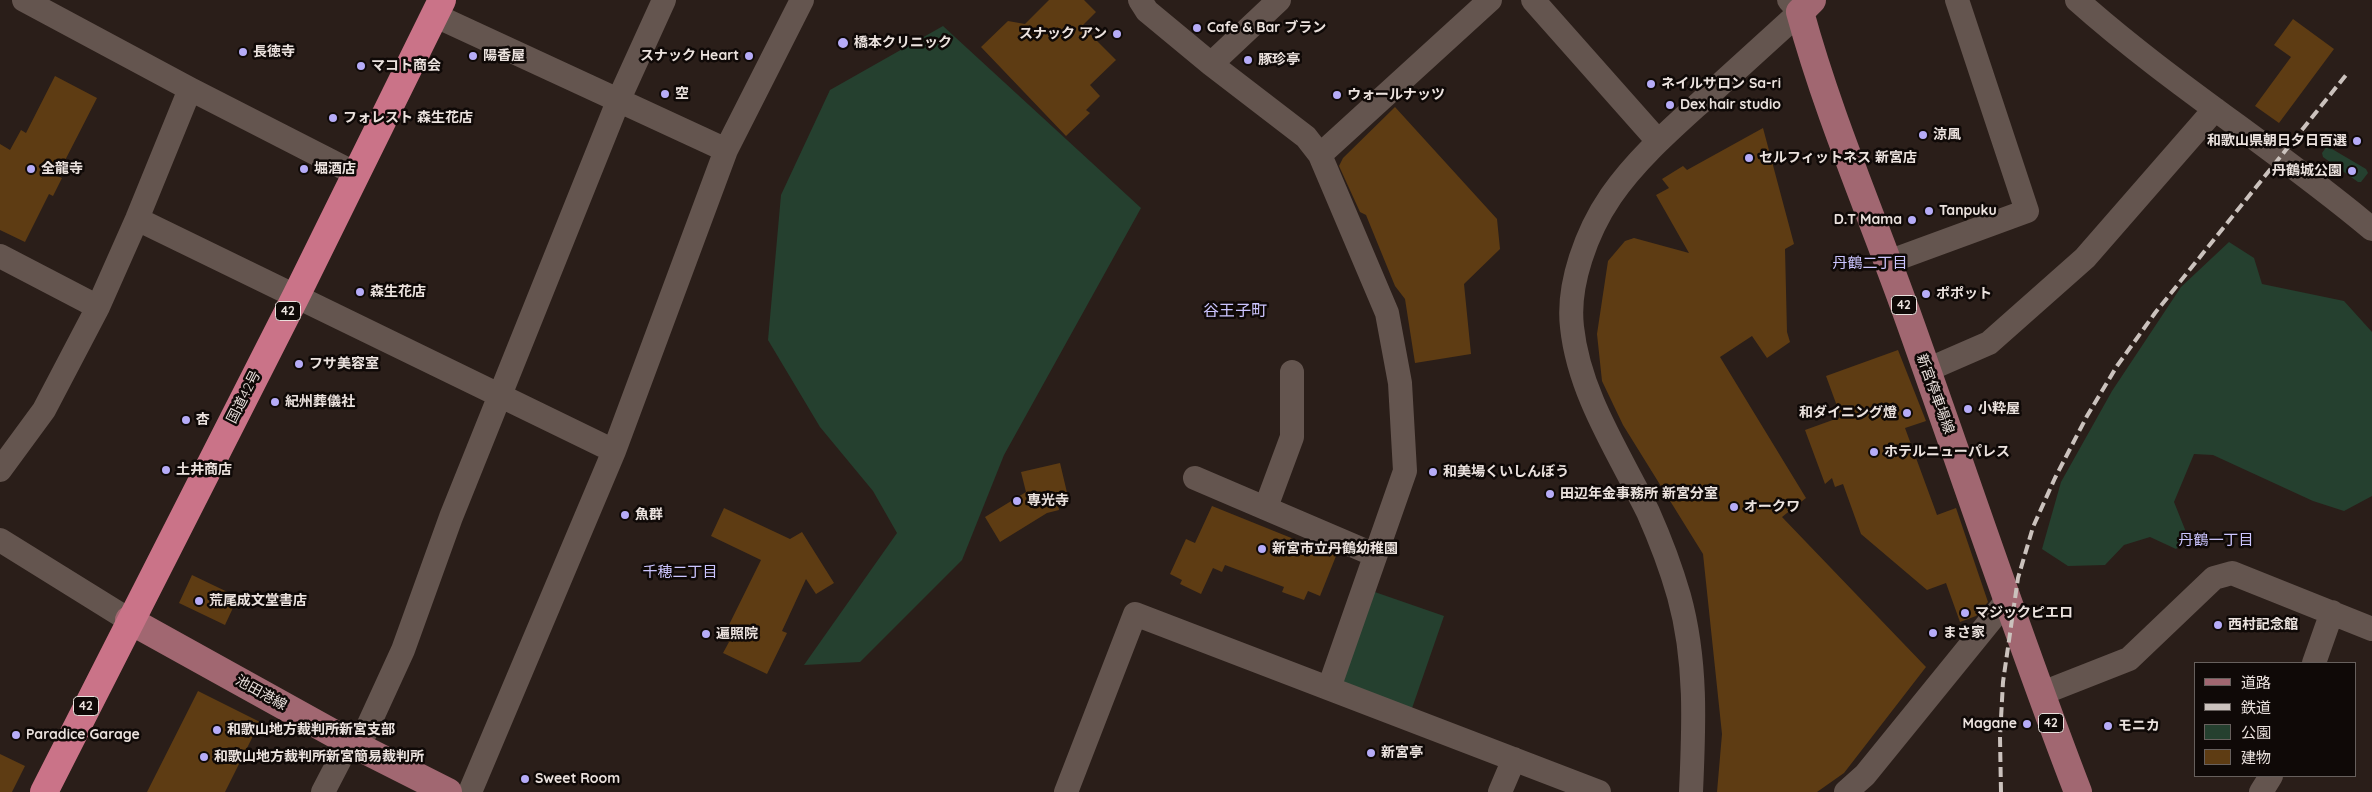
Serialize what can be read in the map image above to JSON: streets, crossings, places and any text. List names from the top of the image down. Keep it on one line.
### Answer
{"streets":{"highway":["42","国道42号"],"main road":["新宮停車場線","池田港線"]},"crossings":[["国道42号","池田港線"]],"districts":["丹鶴二丁目","谷王子町","丹鶴一丁目","千穂二丁目"],"places":["Cafe & Bar ブラン","スナック アン","橋本クリニック","長徳寺","陽香屋","スナック Heart","豚珍亭","マコト商会","ネイルサロン Sa-ri","空","ウォールナッツ","Dex hair studio","フォレスト 森生花店","涼風","和歌山県朝日夕日百選","セルフィットネス 新宮店","全龍寺","堀酒店","丹鶴城公園","Tanpuku","D.T Mama","森生花店","ポポット","フサ美容室","紀州葬儀社","小粋屋","和ダイニング燈","杏","ホテルニューパレス","土井商店","和美場くいしんぼう","田辺年金事務所 新宮分室","専光寺","オークワ","魚群","新宮市立丹鶴幼稚園","荒尾成文堂書店","マジックピエロ","西村記念館","まさ家","遍照院","Magane","モニカ","和歌山地方裁判所新宮支部","Paradice Garage","新宮亭","和歌山地方裁判所新宮簡易裁判所","Sweet Room"],"legend":["道路","鉄道","公園","建物"]}
